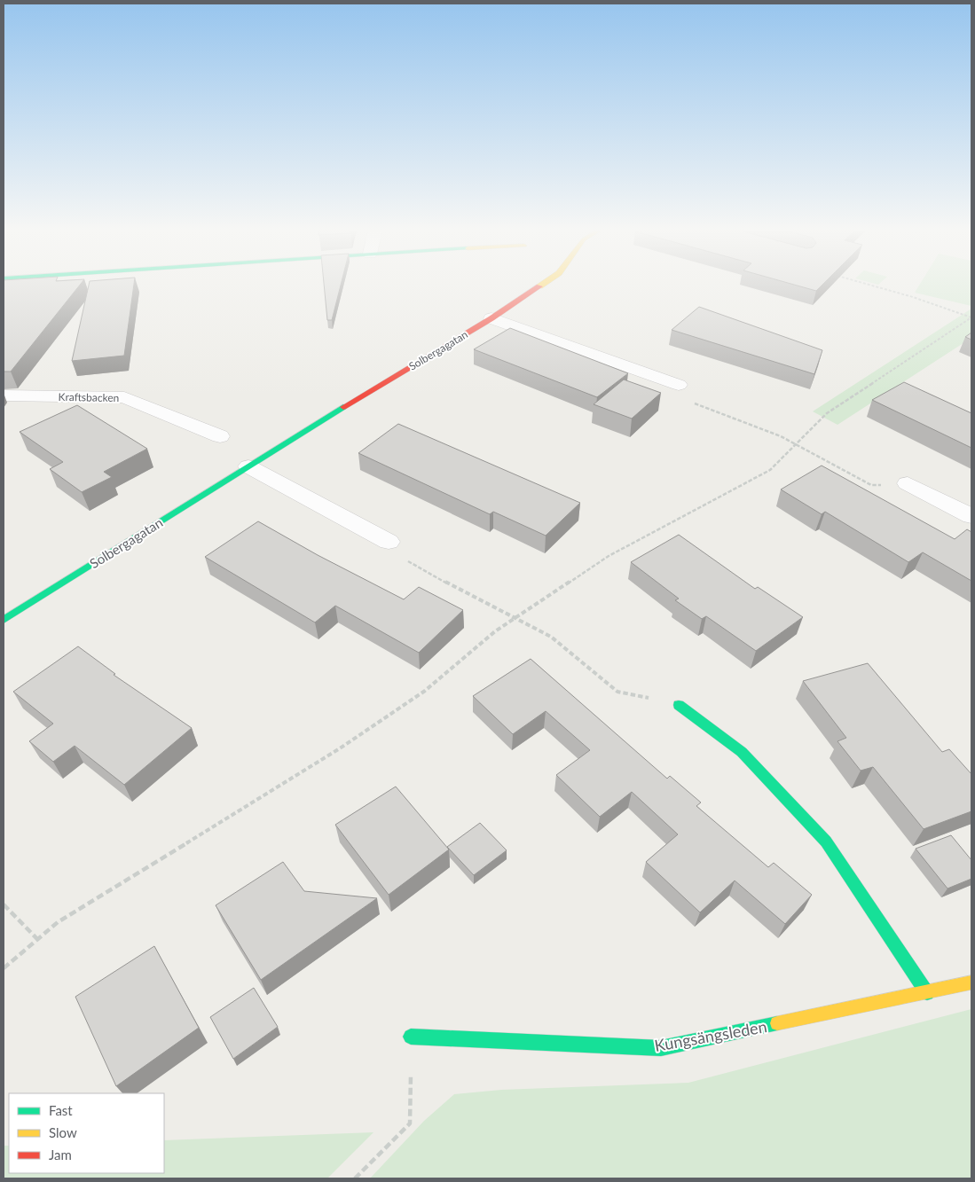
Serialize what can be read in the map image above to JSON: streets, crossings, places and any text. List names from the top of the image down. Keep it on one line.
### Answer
{"streets":{"street":["Solbergagatan","Kraftsbacken","Kungsängsleden"]},"legend":["Fast","Slow","Jam"]}
